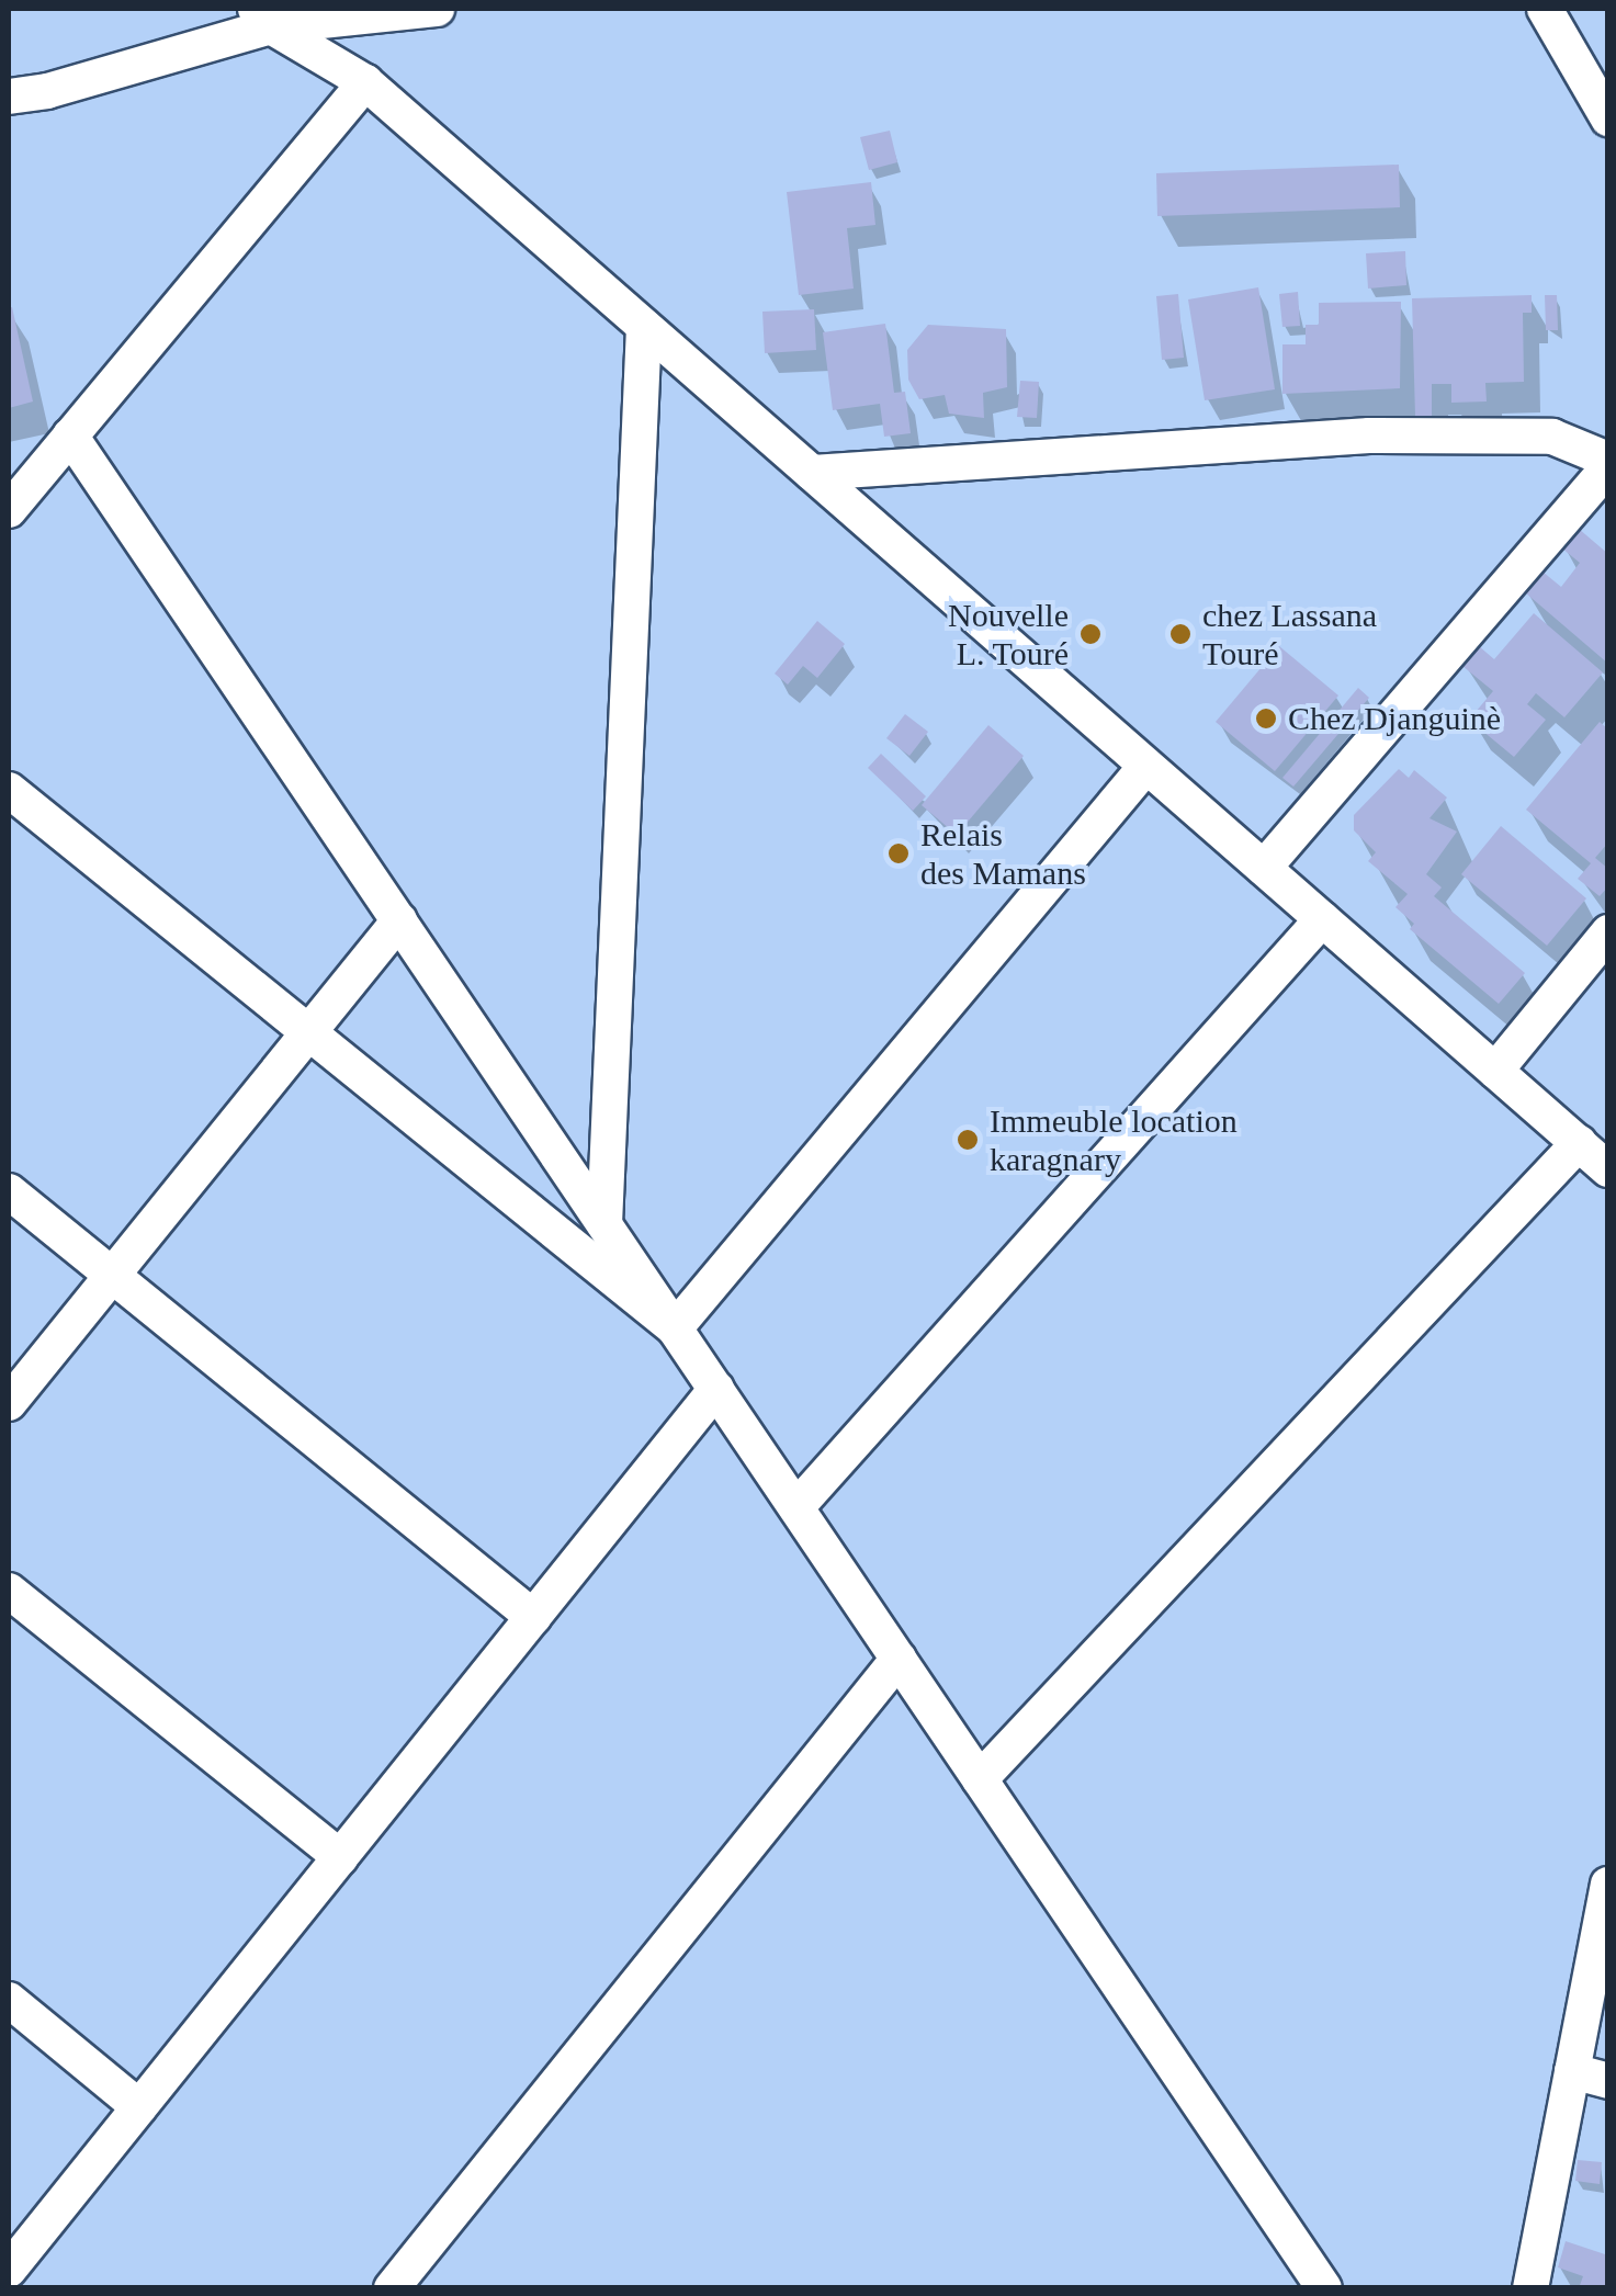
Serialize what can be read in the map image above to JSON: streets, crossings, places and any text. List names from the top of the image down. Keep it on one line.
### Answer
{"places":["Nouvelle L. Touré","chez Lassana Touré","Chez Djanguinè","Relais des Mamans","Immeuble location karagnary"]}
